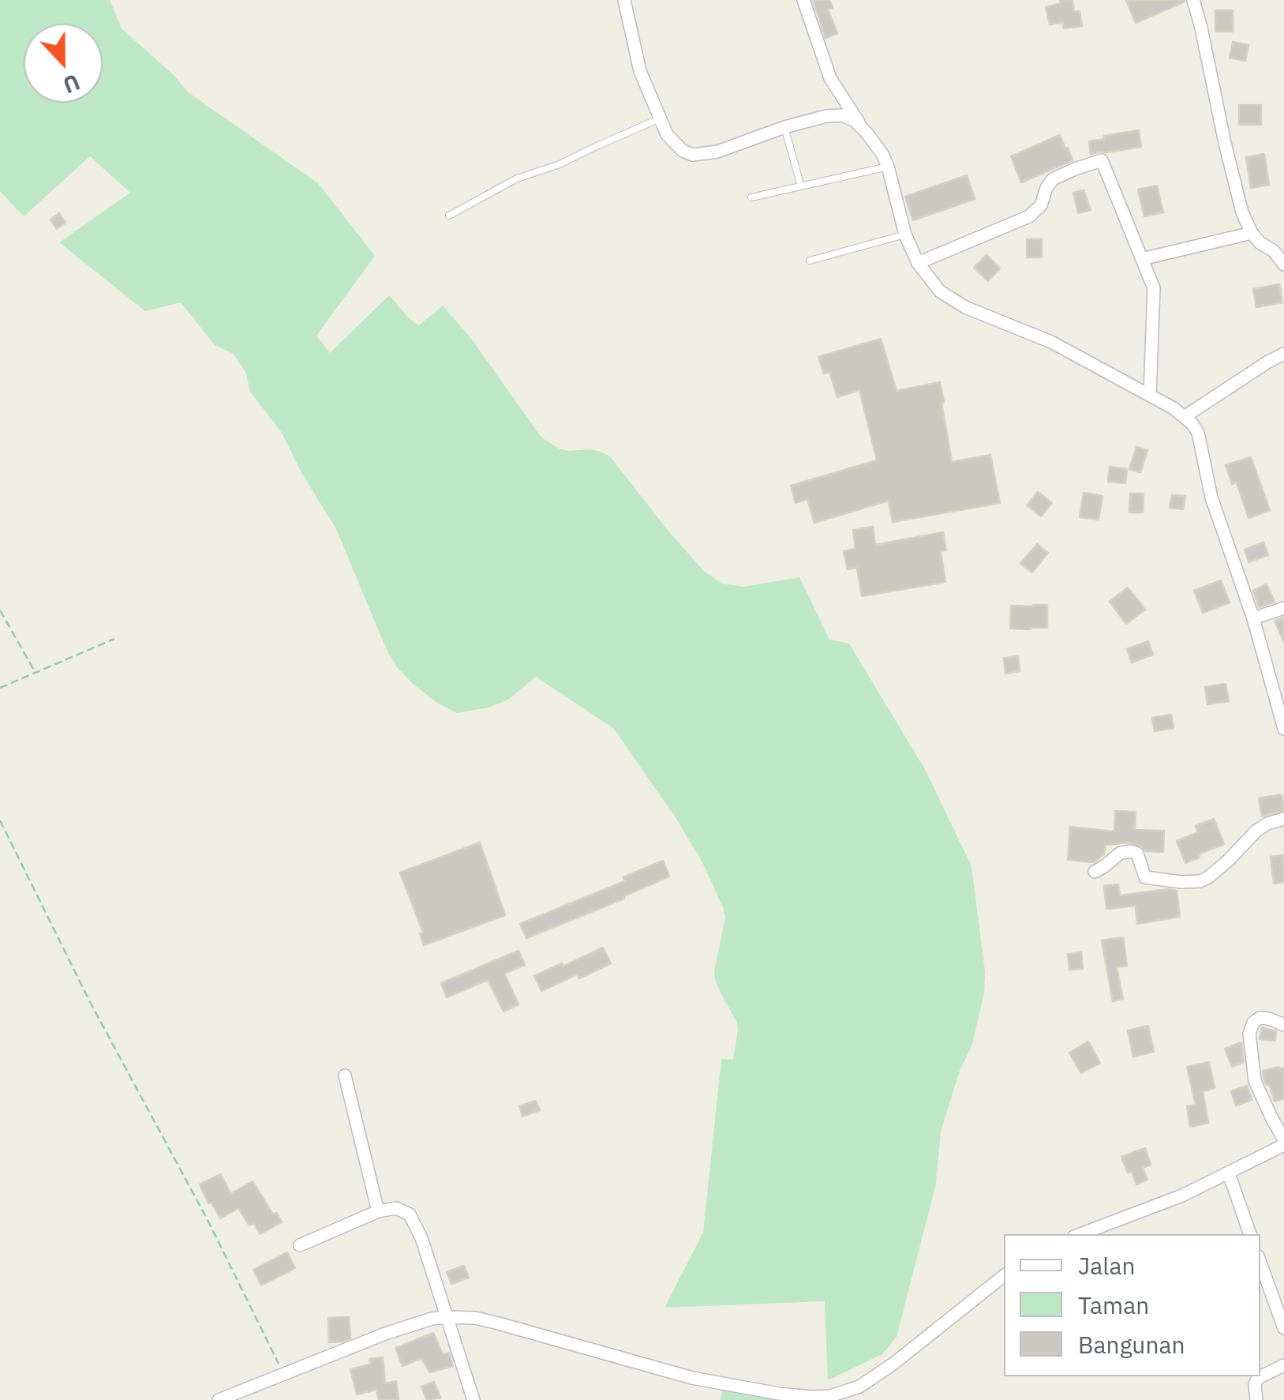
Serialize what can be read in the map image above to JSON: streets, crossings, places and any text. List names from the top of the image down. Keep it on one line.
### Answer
{"legend":["Jalan","Taman","Bangunan"],"north":"bottom"}
